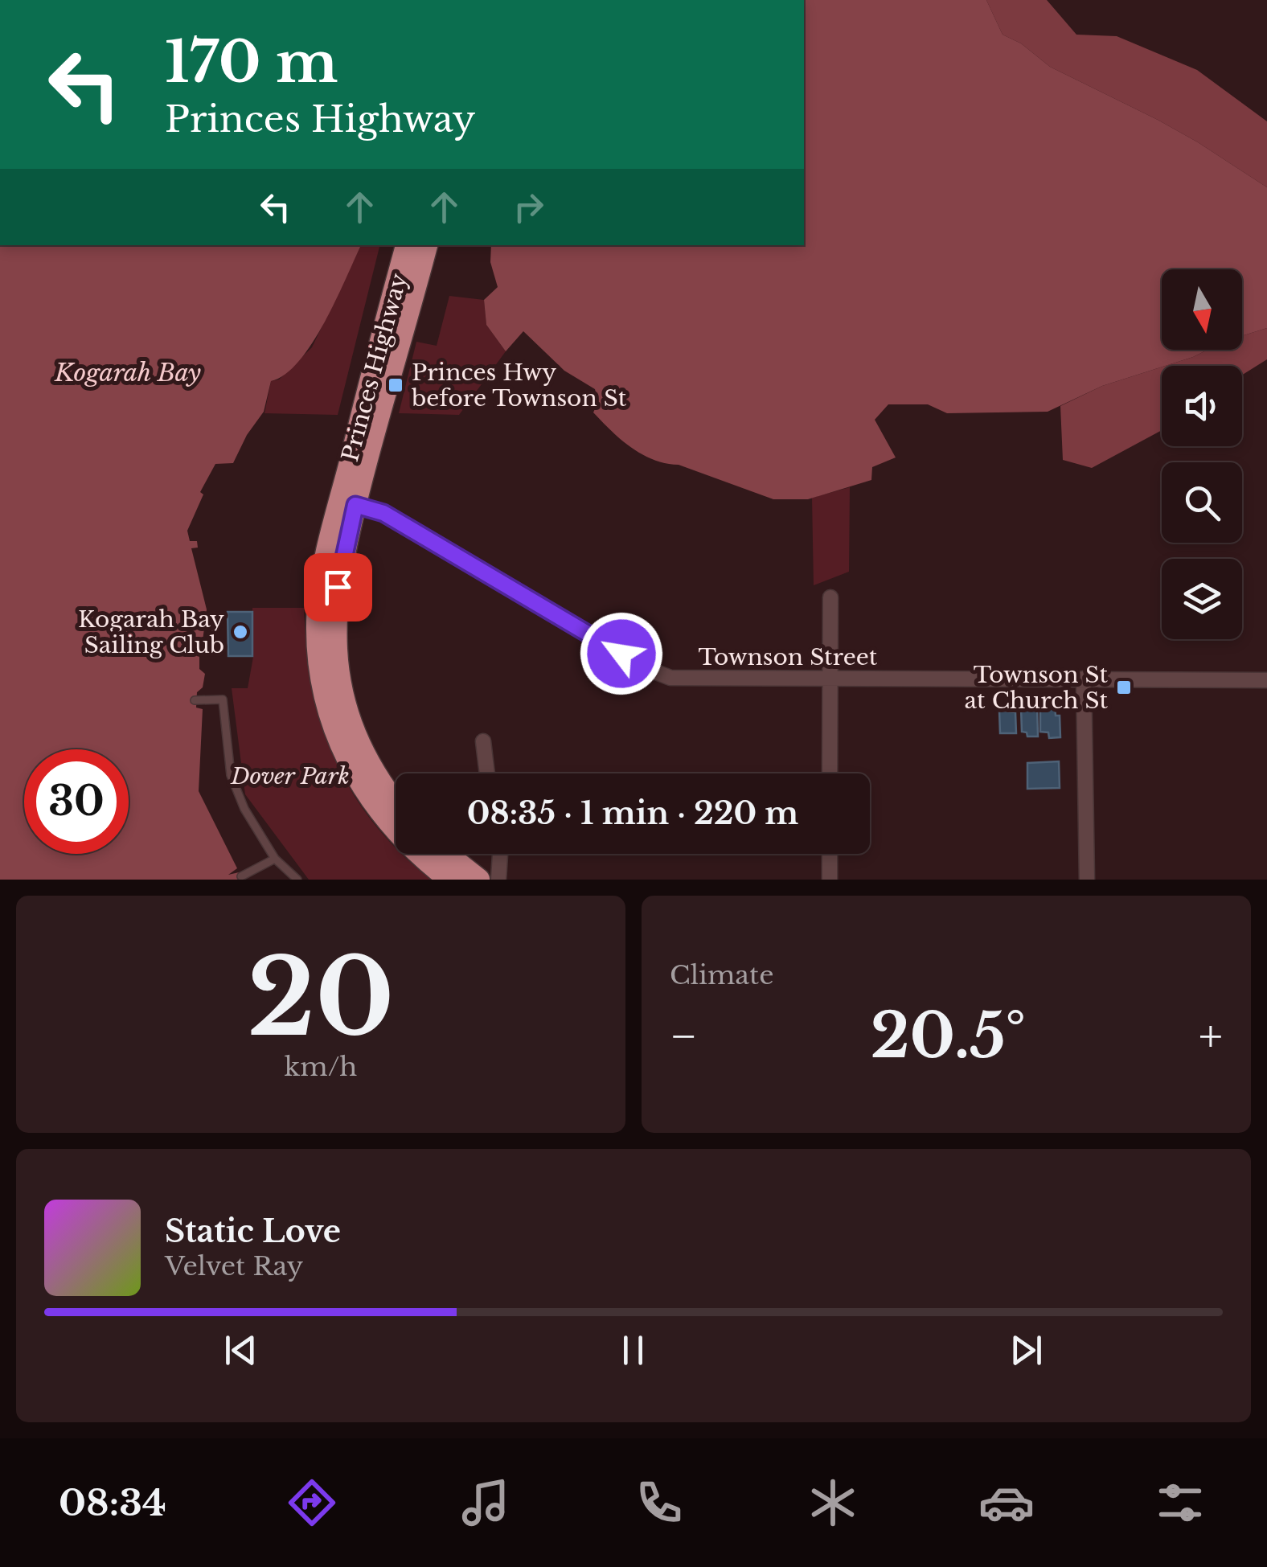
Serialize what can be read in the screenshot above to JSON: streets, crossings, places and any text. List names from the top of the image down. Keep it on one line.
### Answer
{"streets":{"highway":["Princes Highway"],"street":["Townson Street"]},"crossings":[["Princes Highway","Townson Street"]],"water":["Kogarah Bay"],"parks":["Dover Park"],"places":{"transit":["Princes Hwy before Townson St","Townson St at Church St"],"other":["Kogarah Bay Sailing Club"]},"north":"bottom","page":{"turn":["170 m","Princes Highway"],"limit":"30","trip":"08:35 · 1 min · 220 m","tile":[["20","km/h"],"Climate"],"heat":["−","20.5°","+"],"song":["Static Love","Velvet Ray"],"tabs":"08:34"}}
